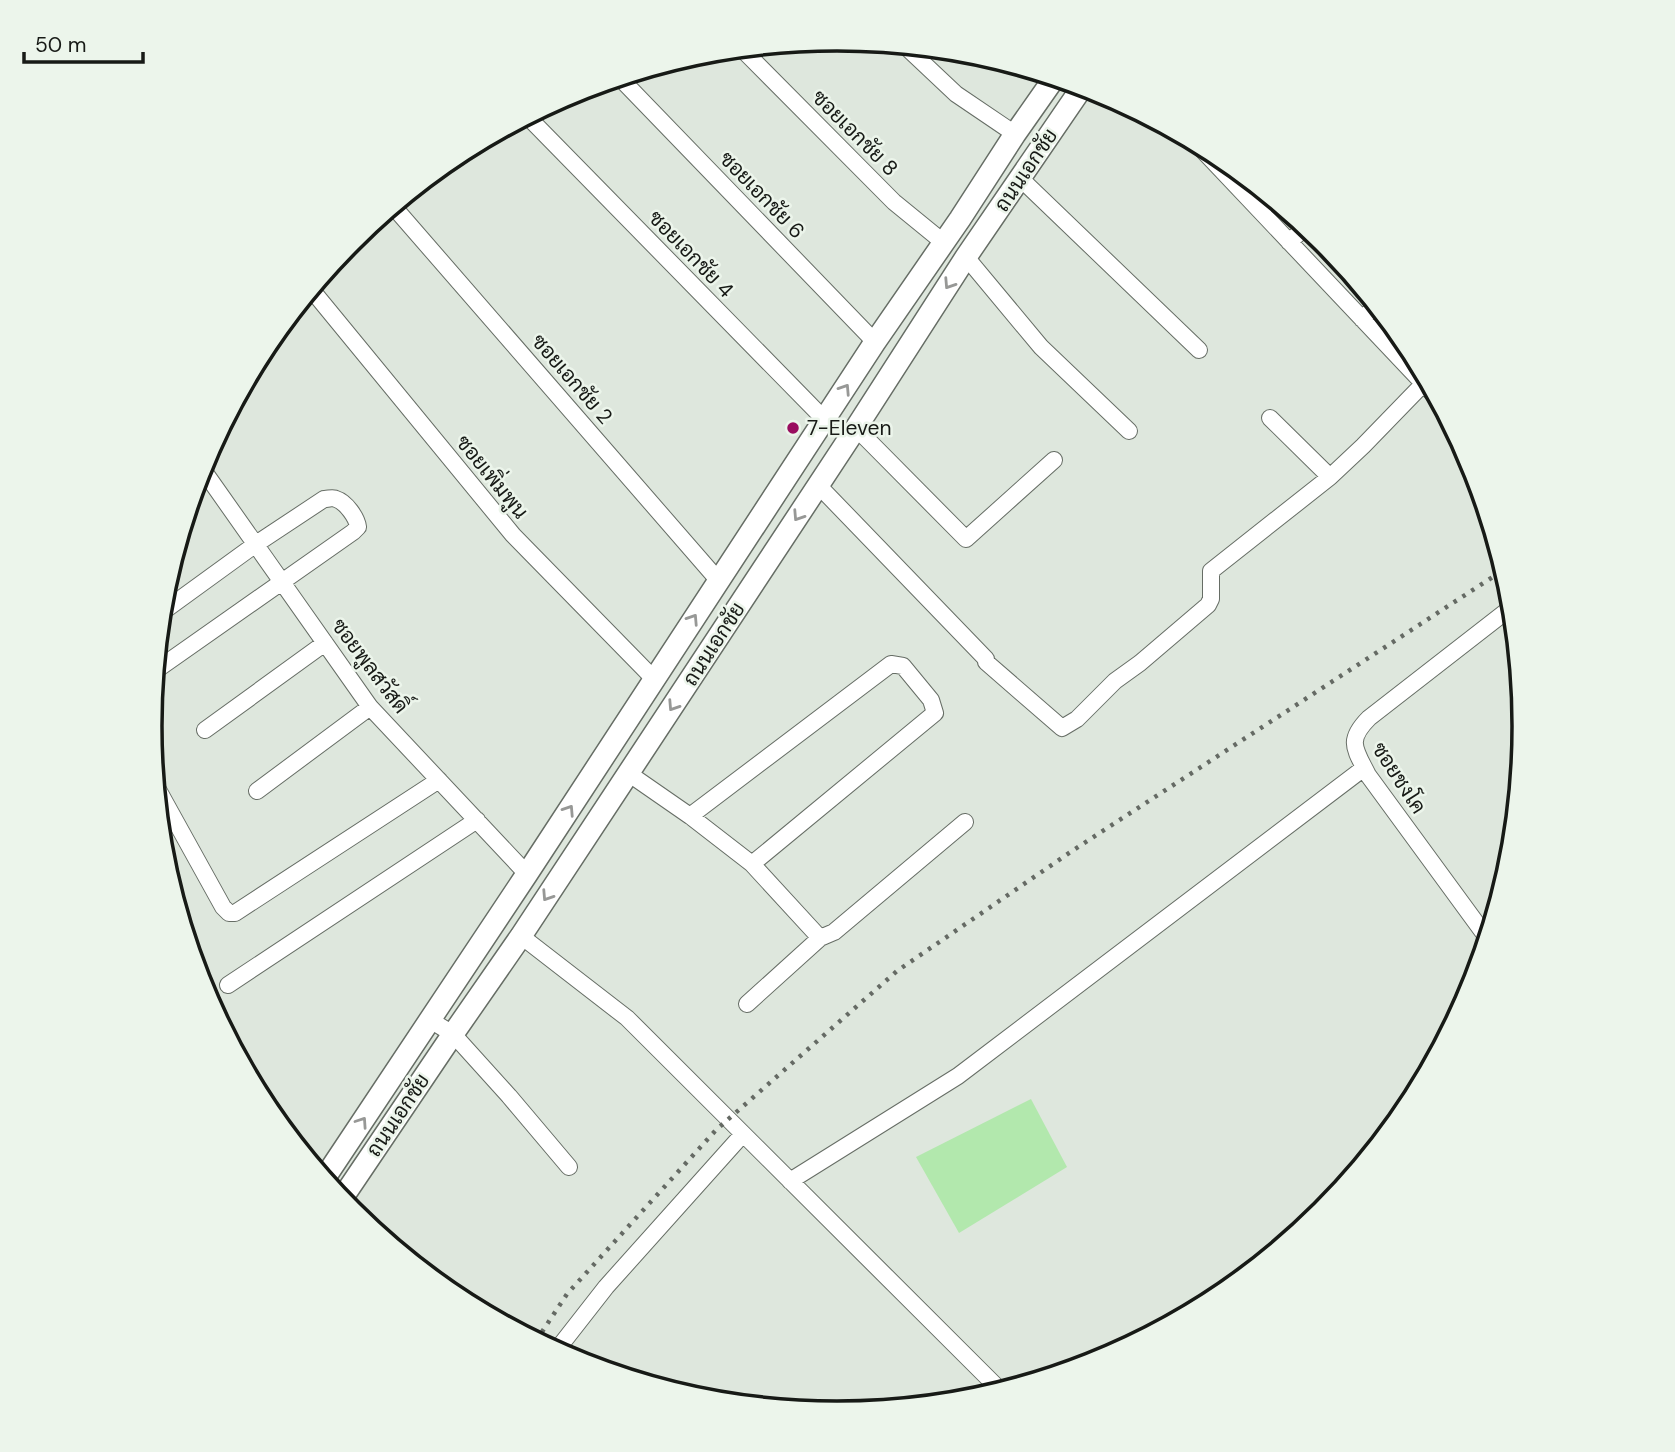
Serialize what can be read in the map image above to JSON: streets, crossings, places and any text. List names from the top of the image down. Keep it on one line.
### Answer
{"streets":{"main road":["ถนนเอกชัย"],"street":["ซอยเอกชัย 8","ซอยเอกชัย 6","ซอยเอกชัย 4","ซอยเอกชัย 2","ซอยเพิ่มพูน","ซอยพูลสวัสดิ์","ซอยชงโค"]},"crossings":[["ซอยเอกชัย 8","ถนนเอกชัย"],["ถนนเอกชัย","ซอยเอกชัย 6"],["ถนนเอกชัย","ซอยเอกชัย 4"],["ถนนเอกชัย","ซอยเอกชัย 2"],["ถนนเอกชัย","ซอยเพิ่มพูน"],["ถนนเอกชัย","ซอยพูลสวัสดิ์"]],"places":["7-Eleven"],"scale_bar":"50 m"}
